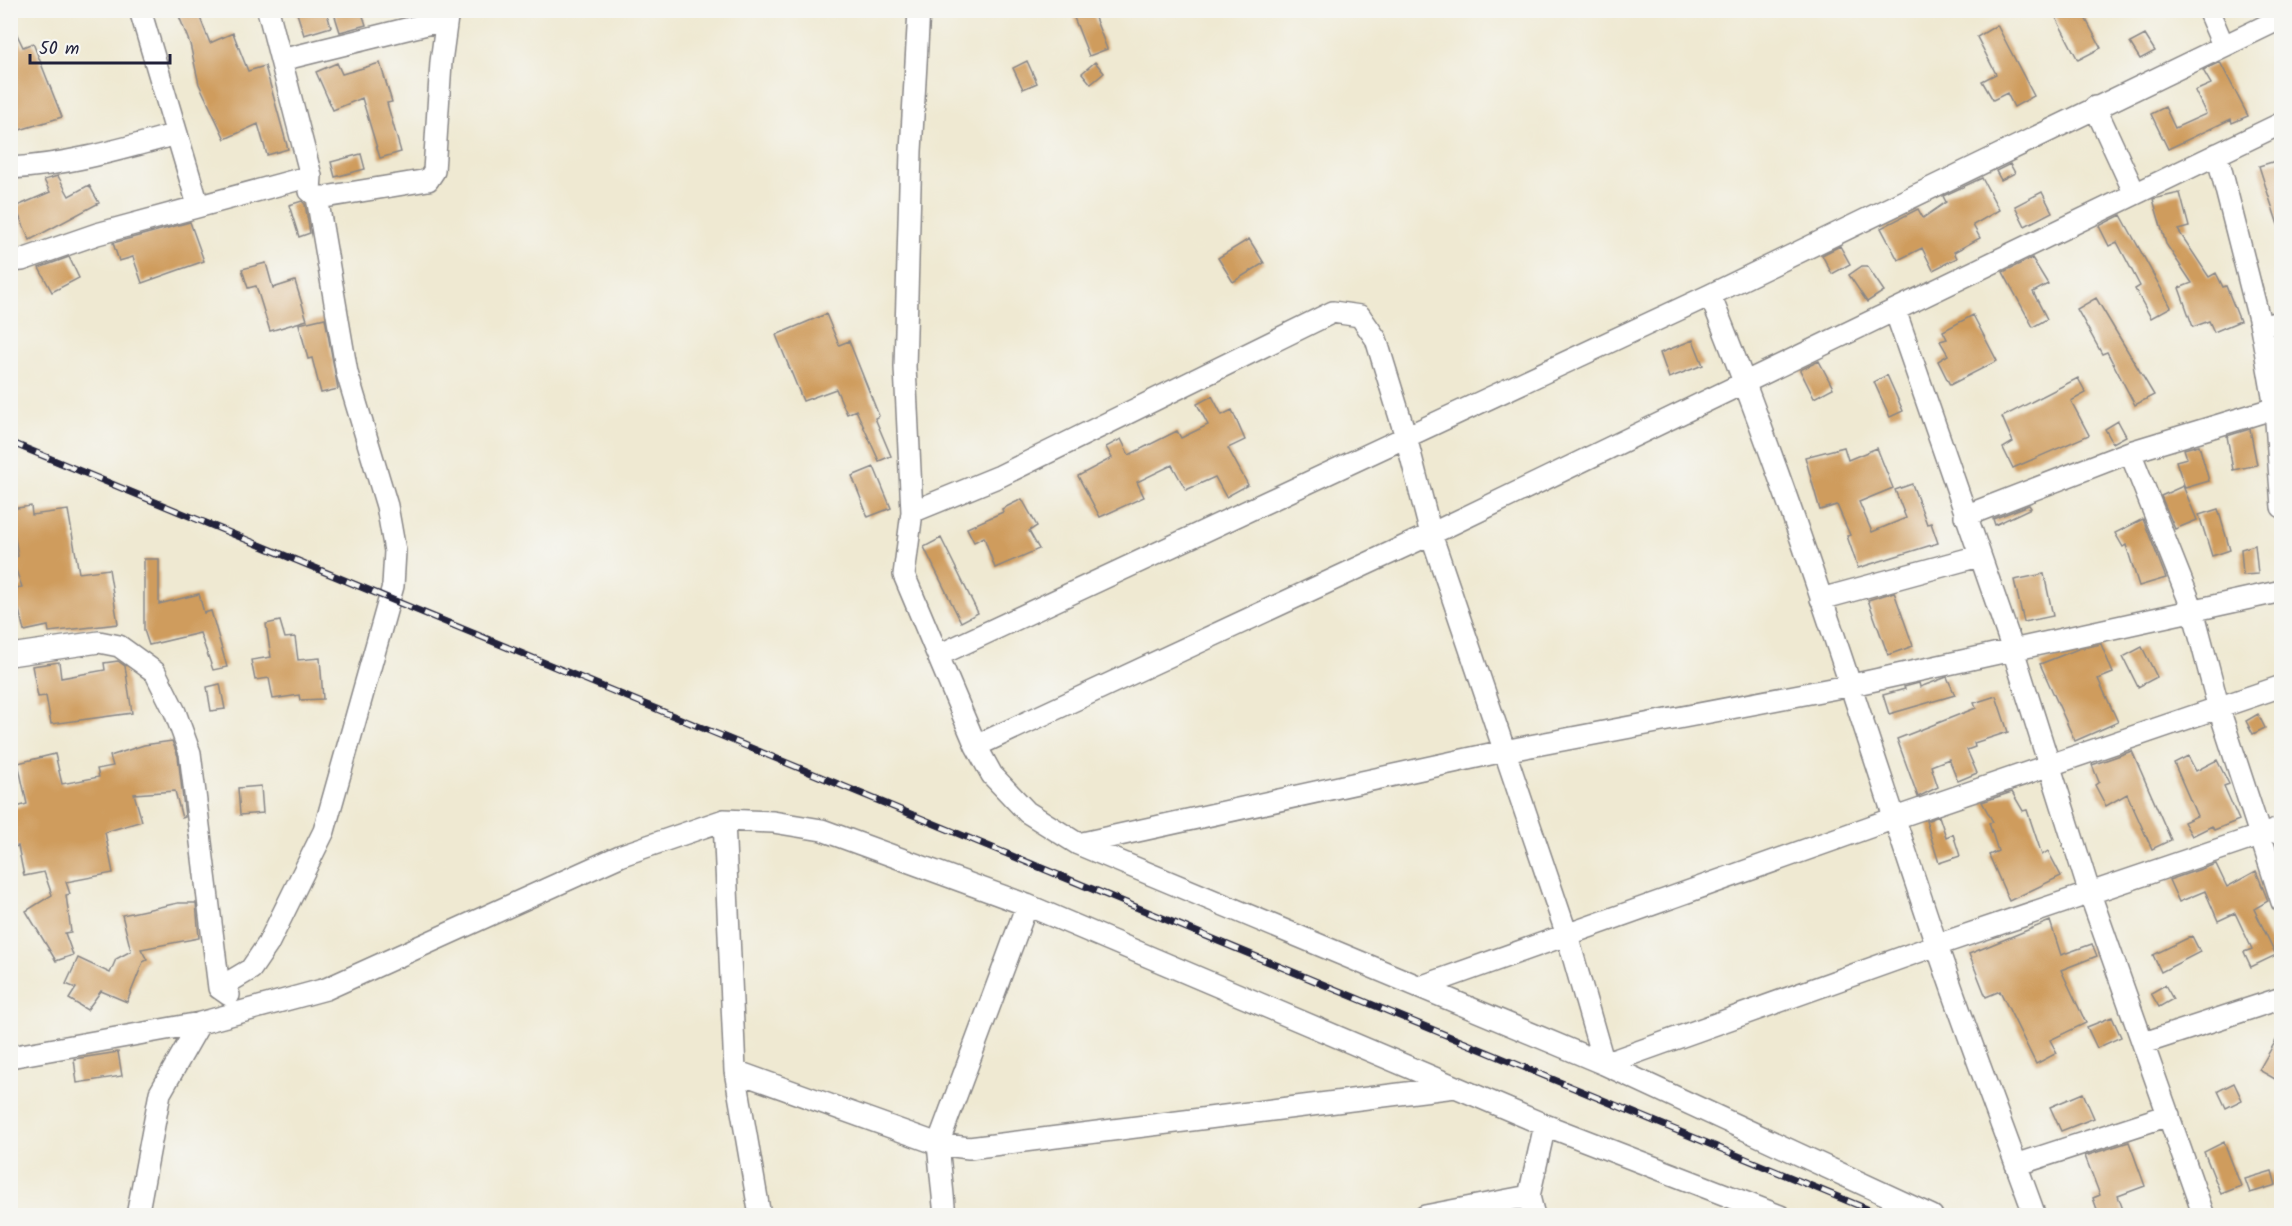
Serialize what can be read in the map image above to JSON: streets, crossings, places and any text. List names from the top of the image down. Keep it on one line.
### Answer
{"scale_bar":"50 m"}
